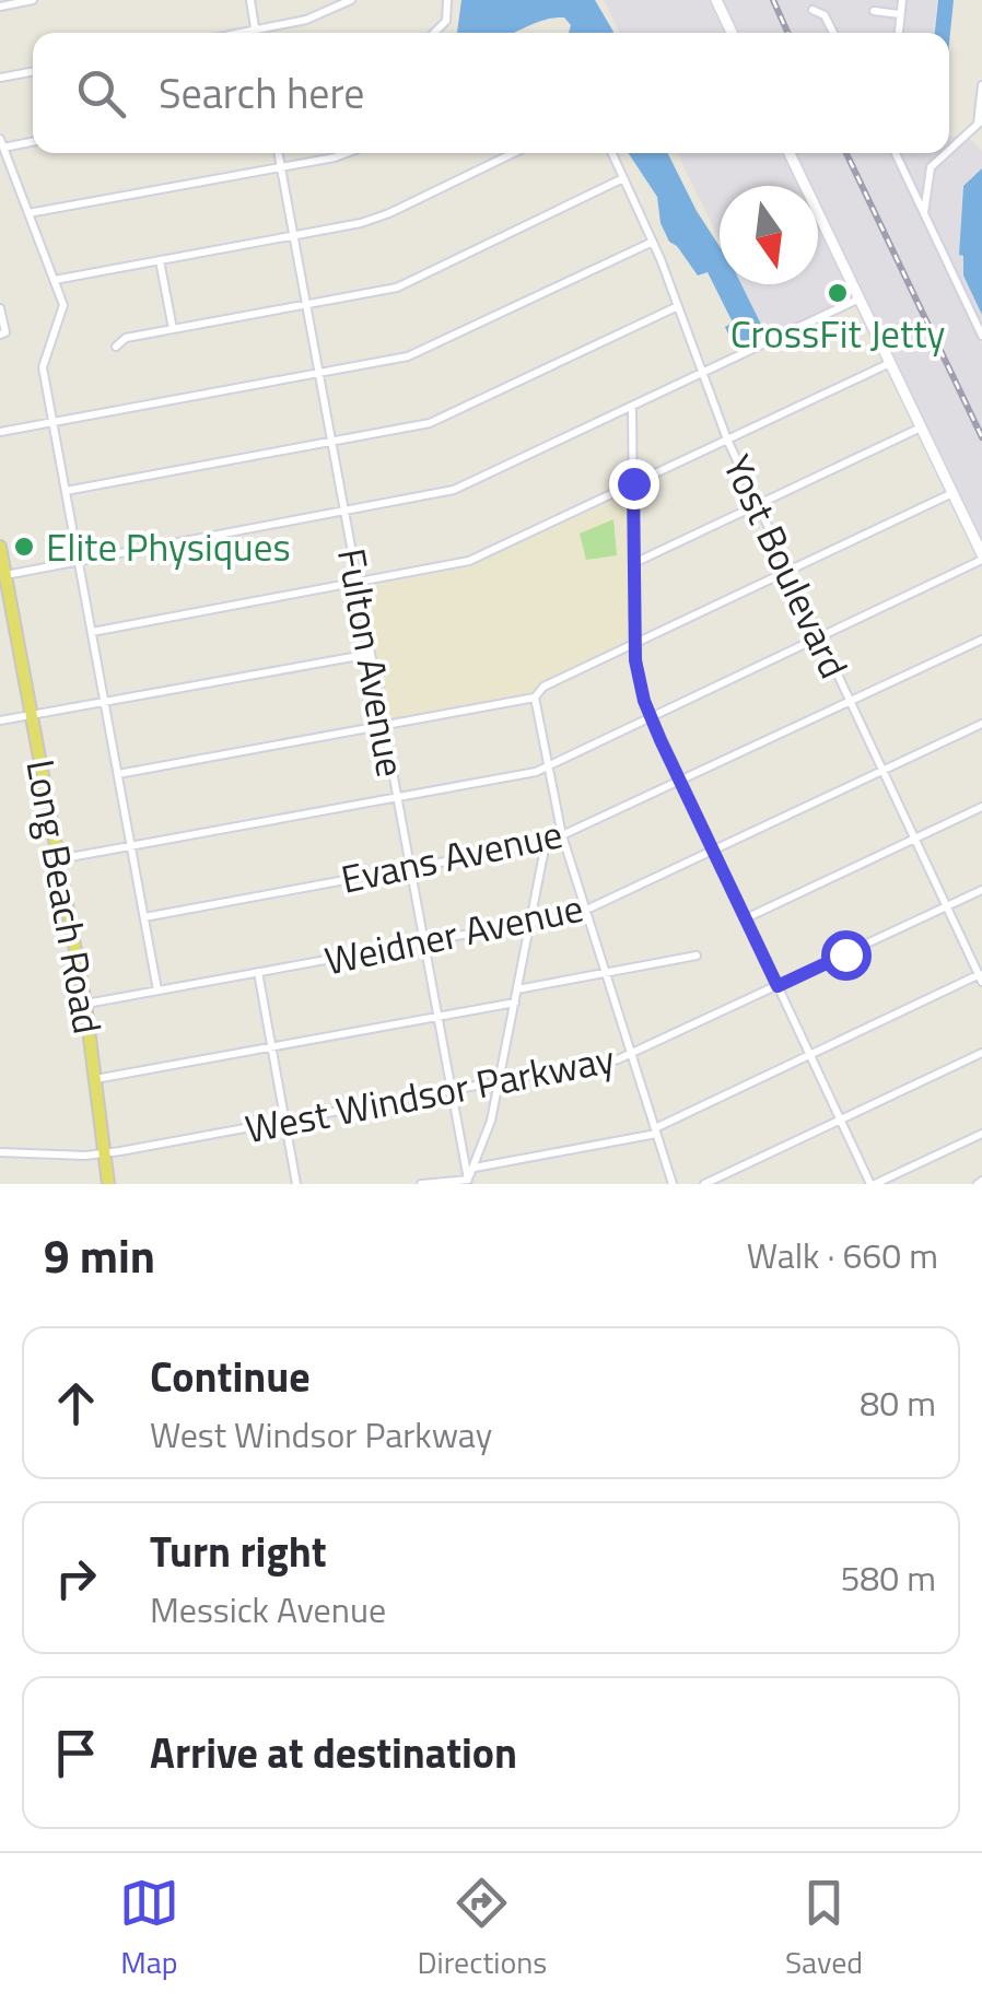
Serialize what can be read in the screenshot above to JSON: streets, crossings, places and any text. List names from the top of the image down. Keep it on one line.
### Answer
{"streets":{"main road":["Long Beach Road"],"street":["Yost Boulevard","Fulton Avenue","Evans Avenue","Weidner Avenue","West Windsor Parkway"]},"crossings":[["Yost Boulevard","Evans Avenue"],["Yost Boulevard","Weidner Avenue"],["Yost Boulevard","West Windsor Parkway"],["Fulton Avenue","Evans Avenue"],["Fulton Avenue","Weidner Avenue"],["Fulton Avenue","West Windsor Parkway"],["Long Beach Road","Weidner Avenue"],["Long Beach Road","West Windsor Parkway"]],"places":["CrossFit Jetty","Elite Physiques"],"north":"bottom","page":{"search":"Search here","heading":["9 min","Walk · 660 m"],"list":[["Continue","West Windsor Parkway","80 m"],["Turn right","Messick Avenue","580 m"],"Arrive at destination"],"nav":["Map","Directions","Saved"]}}
